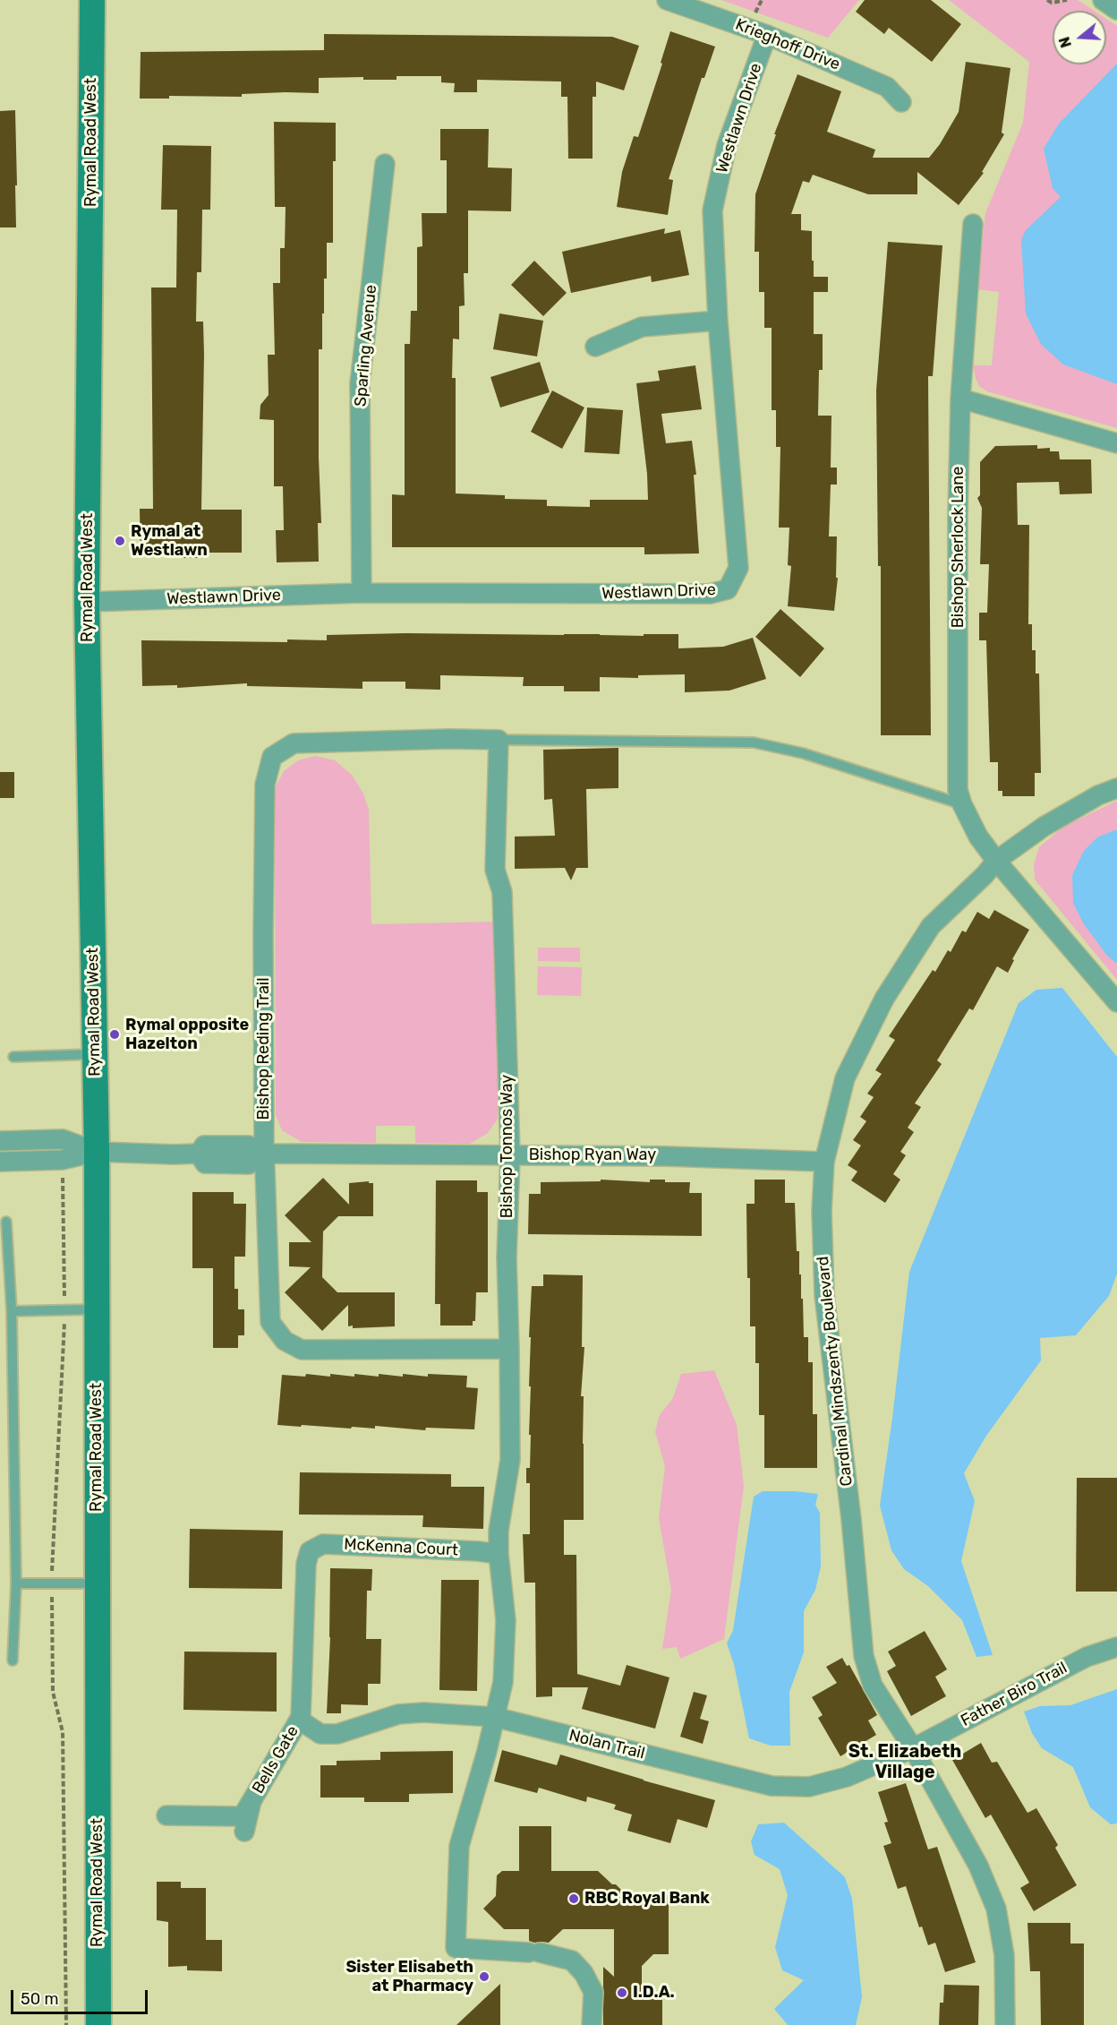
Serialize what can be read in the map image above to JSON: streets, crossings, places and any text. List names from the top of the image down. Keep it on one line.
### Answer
{"streets":{"main road":["Rymal Road West"],"street":["Krieghoff Drive","Westlawn Drive","Sparling Avenue","Bishop Sherlock Lane","Bishop Reding Trail","Bishop Tonnos Way","Bishop Ryan Way","Cardinal Mindszenty Boulevard","McKenna Court","Father Biro Trail","Nolan Trail","Bells Gate"]},"crossings":[["Krieghoff Drive","Westlawn Drive"],["Westlawn Drive","Rymal Road West"],["Westlawn Drive","Sparling Avenue"],["Rymal Road West","Bishop Ryan Way"],["Bishop Sherlock Lane","Cardinal Mindszenty Boulevard"],["Bishop Reding Trail","Bishop Tonnos Way"],["Bishop Reding Trail","Bishop Ryan Way"],["Bishop Tonnos Way","Bishop Ryan Way"],["Bishop Tonnos Way","McKenna Court"],["Bishop Ryan Way","Cardinal Mindszenty Boulevard"],["Cardinal Mindszenty Boulevard","Father Biro Trail"],["Cardinal Mindszenty Boulevard","Nolan Trail"],["McKenna Court","Nolan Trail"],["McKenna Court","Bells Gate"],["Father Biro Trail","Nolan Trail"],["Nolan Trail","Bells Gate"]],"districts":["St. Elizabeth Village"],"places":["Rymal at Westlawn","Rymal opposite Hazelton","RBC Royal Bank","Sister Elisabeth at Pharmacy","I.D.A."],"scale_bar":"50 m","north":"left"}
